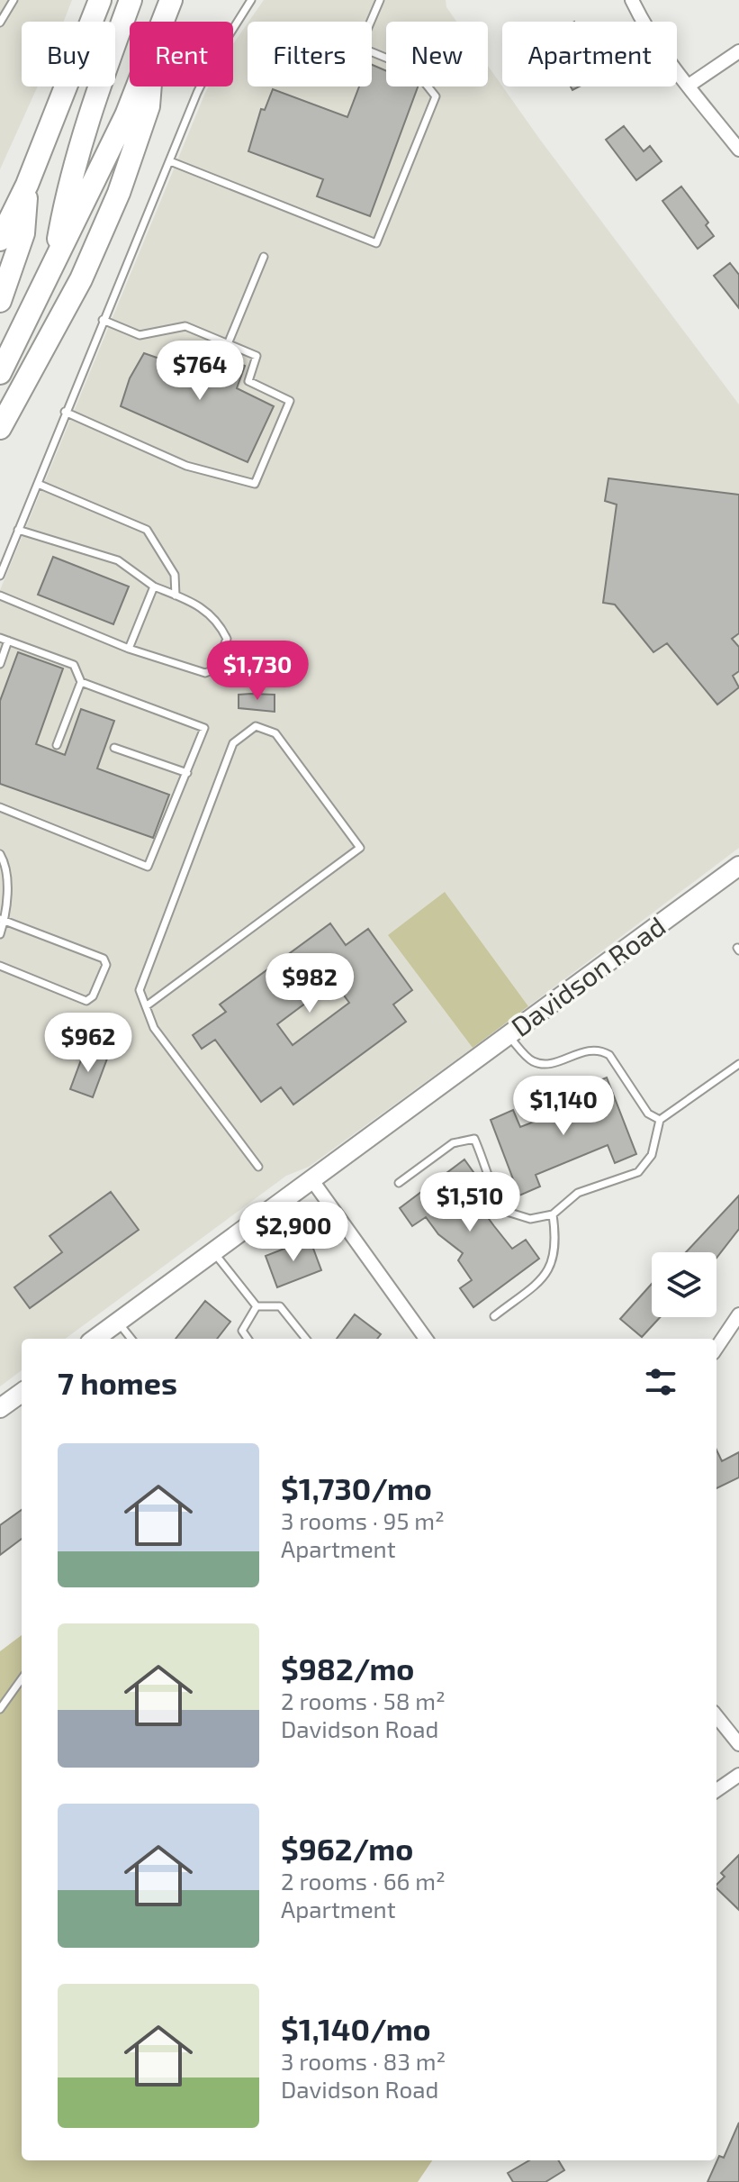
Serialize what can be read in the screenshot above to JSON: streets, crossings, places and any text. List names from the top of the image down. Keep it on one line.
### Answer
{"streets":{"street":["Davidson Road"]},"page":{"chip":["Buy","Rent","Filters","New","Apartment"],"price":["$764","$1,730","$982","$962","$1,140","$1,510","$2,900"],"heading":"7 homes","list":[{"name":"$1,730/mo","note":"3 rooms · 95 m² · Apartment"},{"name":"$982/mo","note":"2 rooms · 58 m² · Davidson Road"},{"name":"$962/mo","note":"2 rooms · 66 m² · Apartment"},{"name":"$1,140/mo","note":"3 rooms · 83 m² · Davidson Road"}]}}
